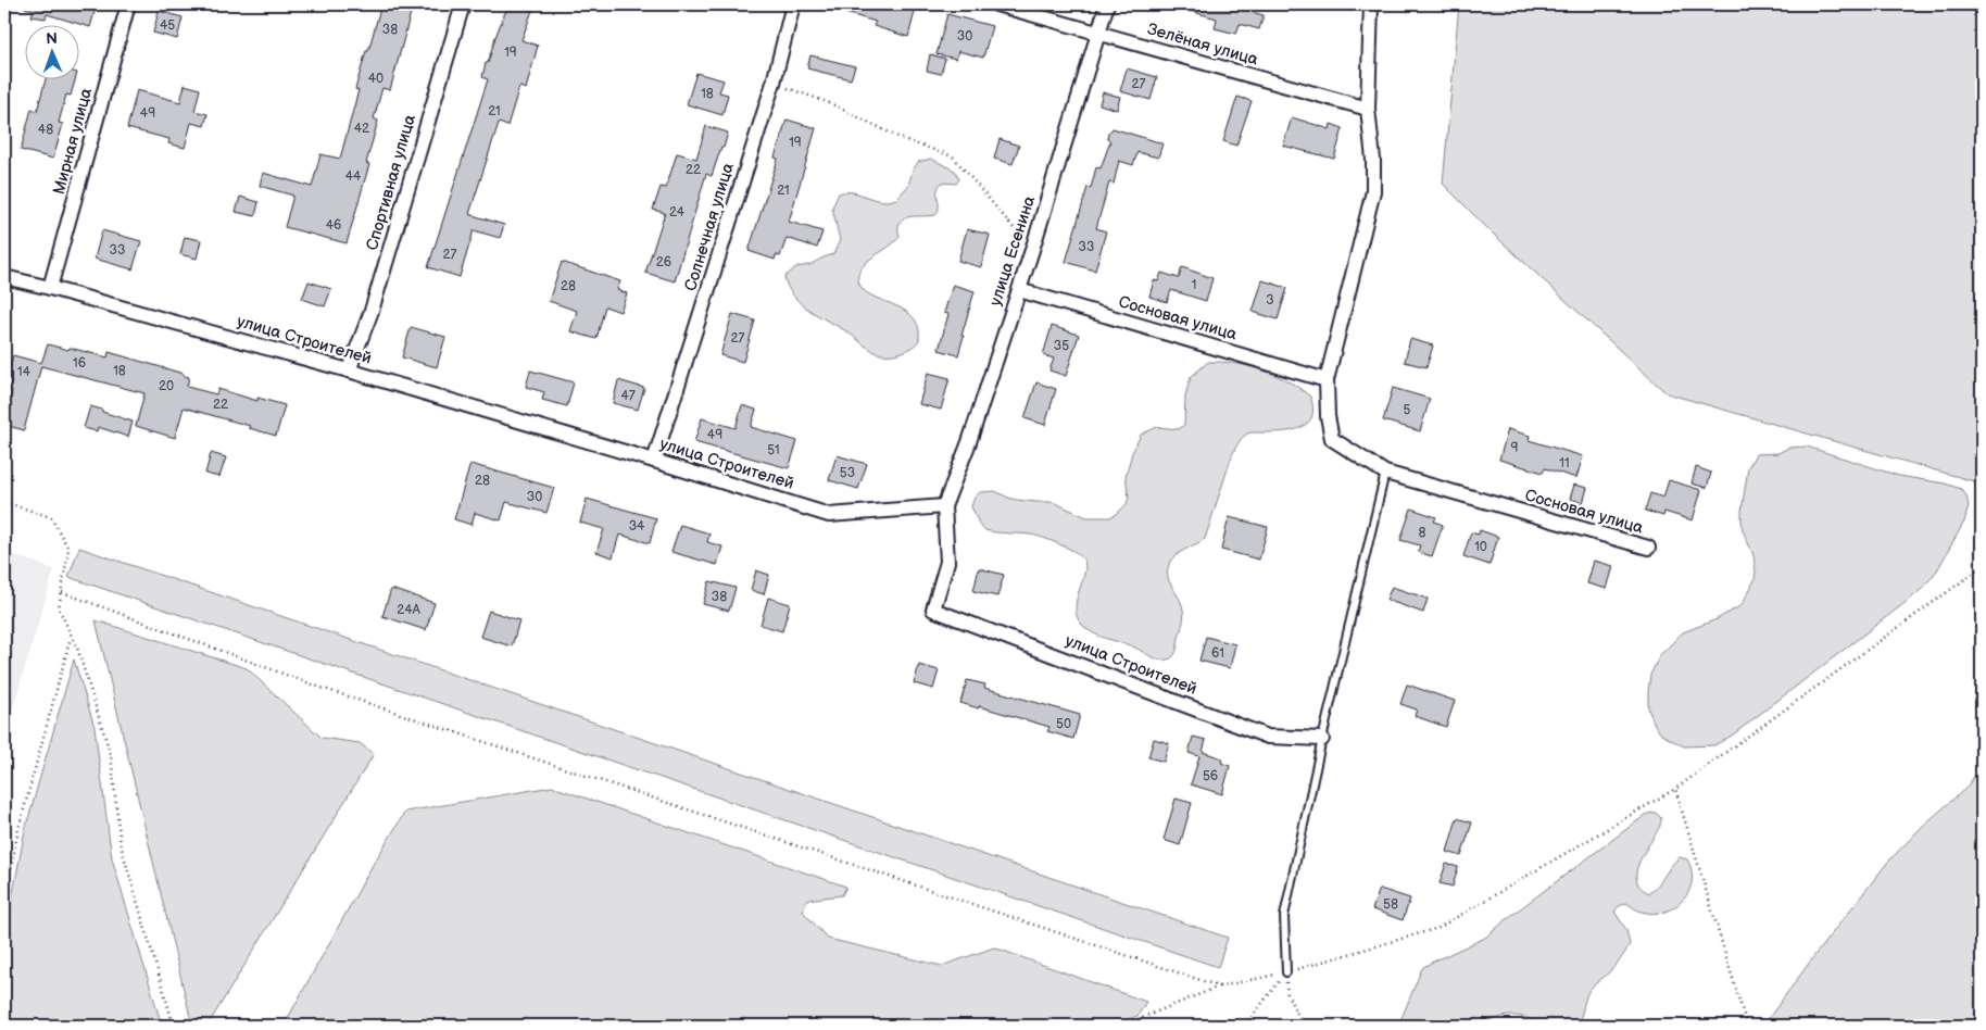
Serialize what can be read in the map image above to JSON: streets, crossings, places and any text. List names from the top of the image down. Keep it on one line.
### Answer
{"streets":{"street":["Зелёная улица","Мирная улица","Спортивная улица","Солнечная улица","улица Есенина","Сосновая улица","улица Строителей"]},"crossings":[["Зелёная улица","улица Есенина"],["Мирная улица","улица Строителей"],["Спортивная улица","улица Строителей"],["Солнечная улица","улица Строителей"],["улица Есенина","Сосновая улица"],["улица Есенина","улица Строителей"]],"house_numbers":["45","38","30","19","40","27","18","21","49","42","48","19","22","44","21","24","46","33","33","27","26","1","28","3","27","35","16","18","14","20","47","22","5","49","9","51","11","53","28","30","34","8","10","38","24А","61","50","56","58"],"north":"top"}
